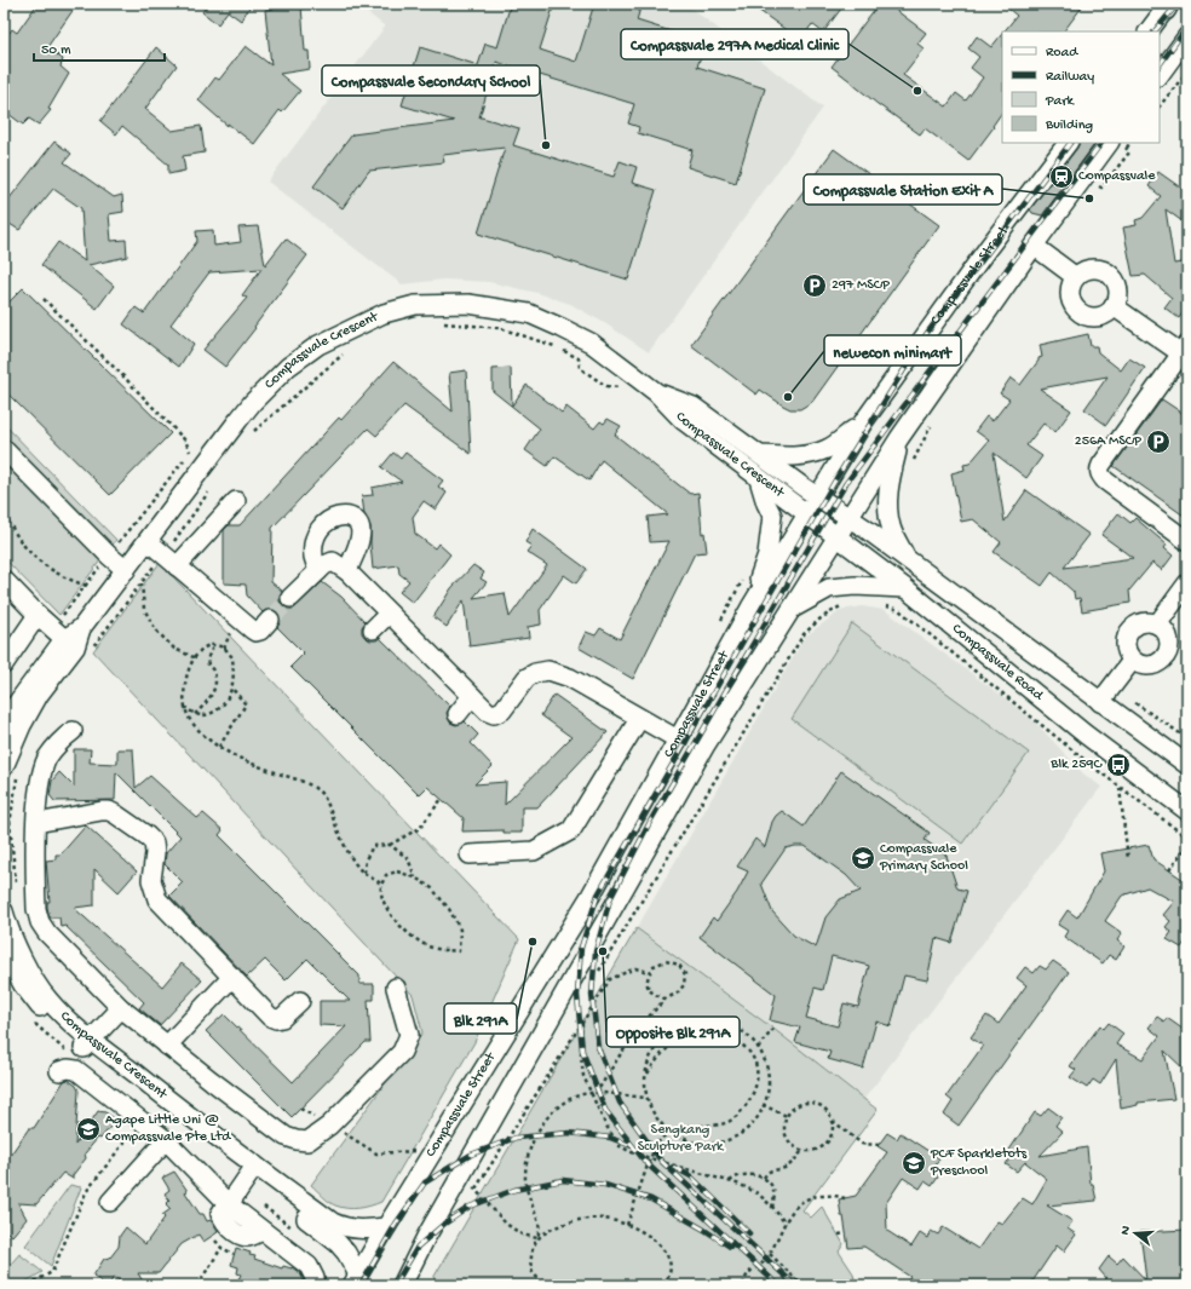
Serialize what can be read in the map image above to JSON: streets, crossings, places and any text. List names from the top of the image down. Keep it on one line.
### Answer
{"streets":{"street":["Compassvale Street","Compassvale Crescent","Compassvale Road"]},"crossings":[["Compassvale Street","Compassvale Crescent"],["Compassvale Street","Compassvale Road"],["Compassvale Crescent","Compassvale Road"]],"parks":["Sengkang Sculpture Park"],"places":{"other":["Compassvale 297A Medical Clinic","Compassvale Secondary School","Compassvale Station Exit A","newecon minimart","Blk 291A","Opposite Blk 291A"],"station":["Compassvale"],"parking":["297 MSCP","256A MSCP"],"bus stop":["Blk 259C"],"school or university":["Compassvale Primary School","Agape Little Uni @ Compassvale Pte Ltd","PCF Sparkletots Preschool"]},"legend":["Road","Railway","Park","Building"],"scale_bar":"50 m","north":"left"}
